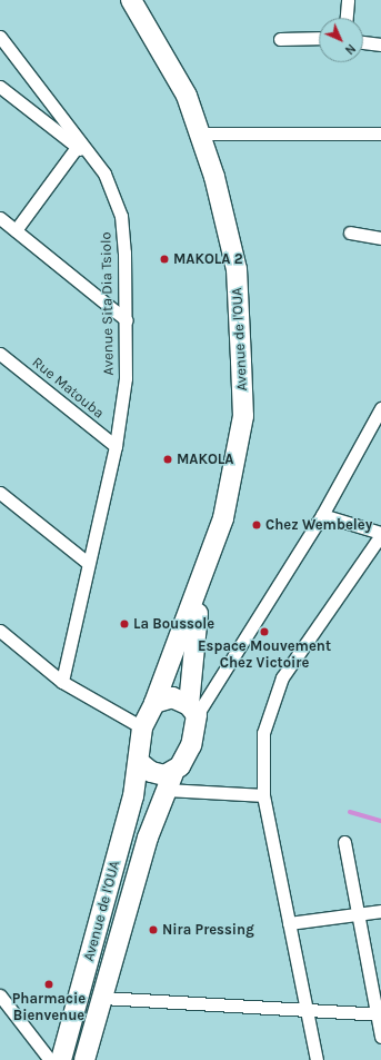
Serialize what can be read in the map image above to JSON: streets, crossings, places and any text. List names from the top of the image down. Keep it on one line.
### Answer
{"streets":{"main road":["Avenue de l'OUA"],"street":["Avenue Sita Dia Tsiolo","Rue Matouba"]},"crossings":[["Avenue Sita Dia Tsiolo","Rue Matouba"]],"places":["MAKOLA 2","MAKOLA","Chez Wembeley","La Boussole","Espace Mouvement Chez Victoire","Nira Pressing","Pharmacie Bienvenue"],"north":"bottom right"}
